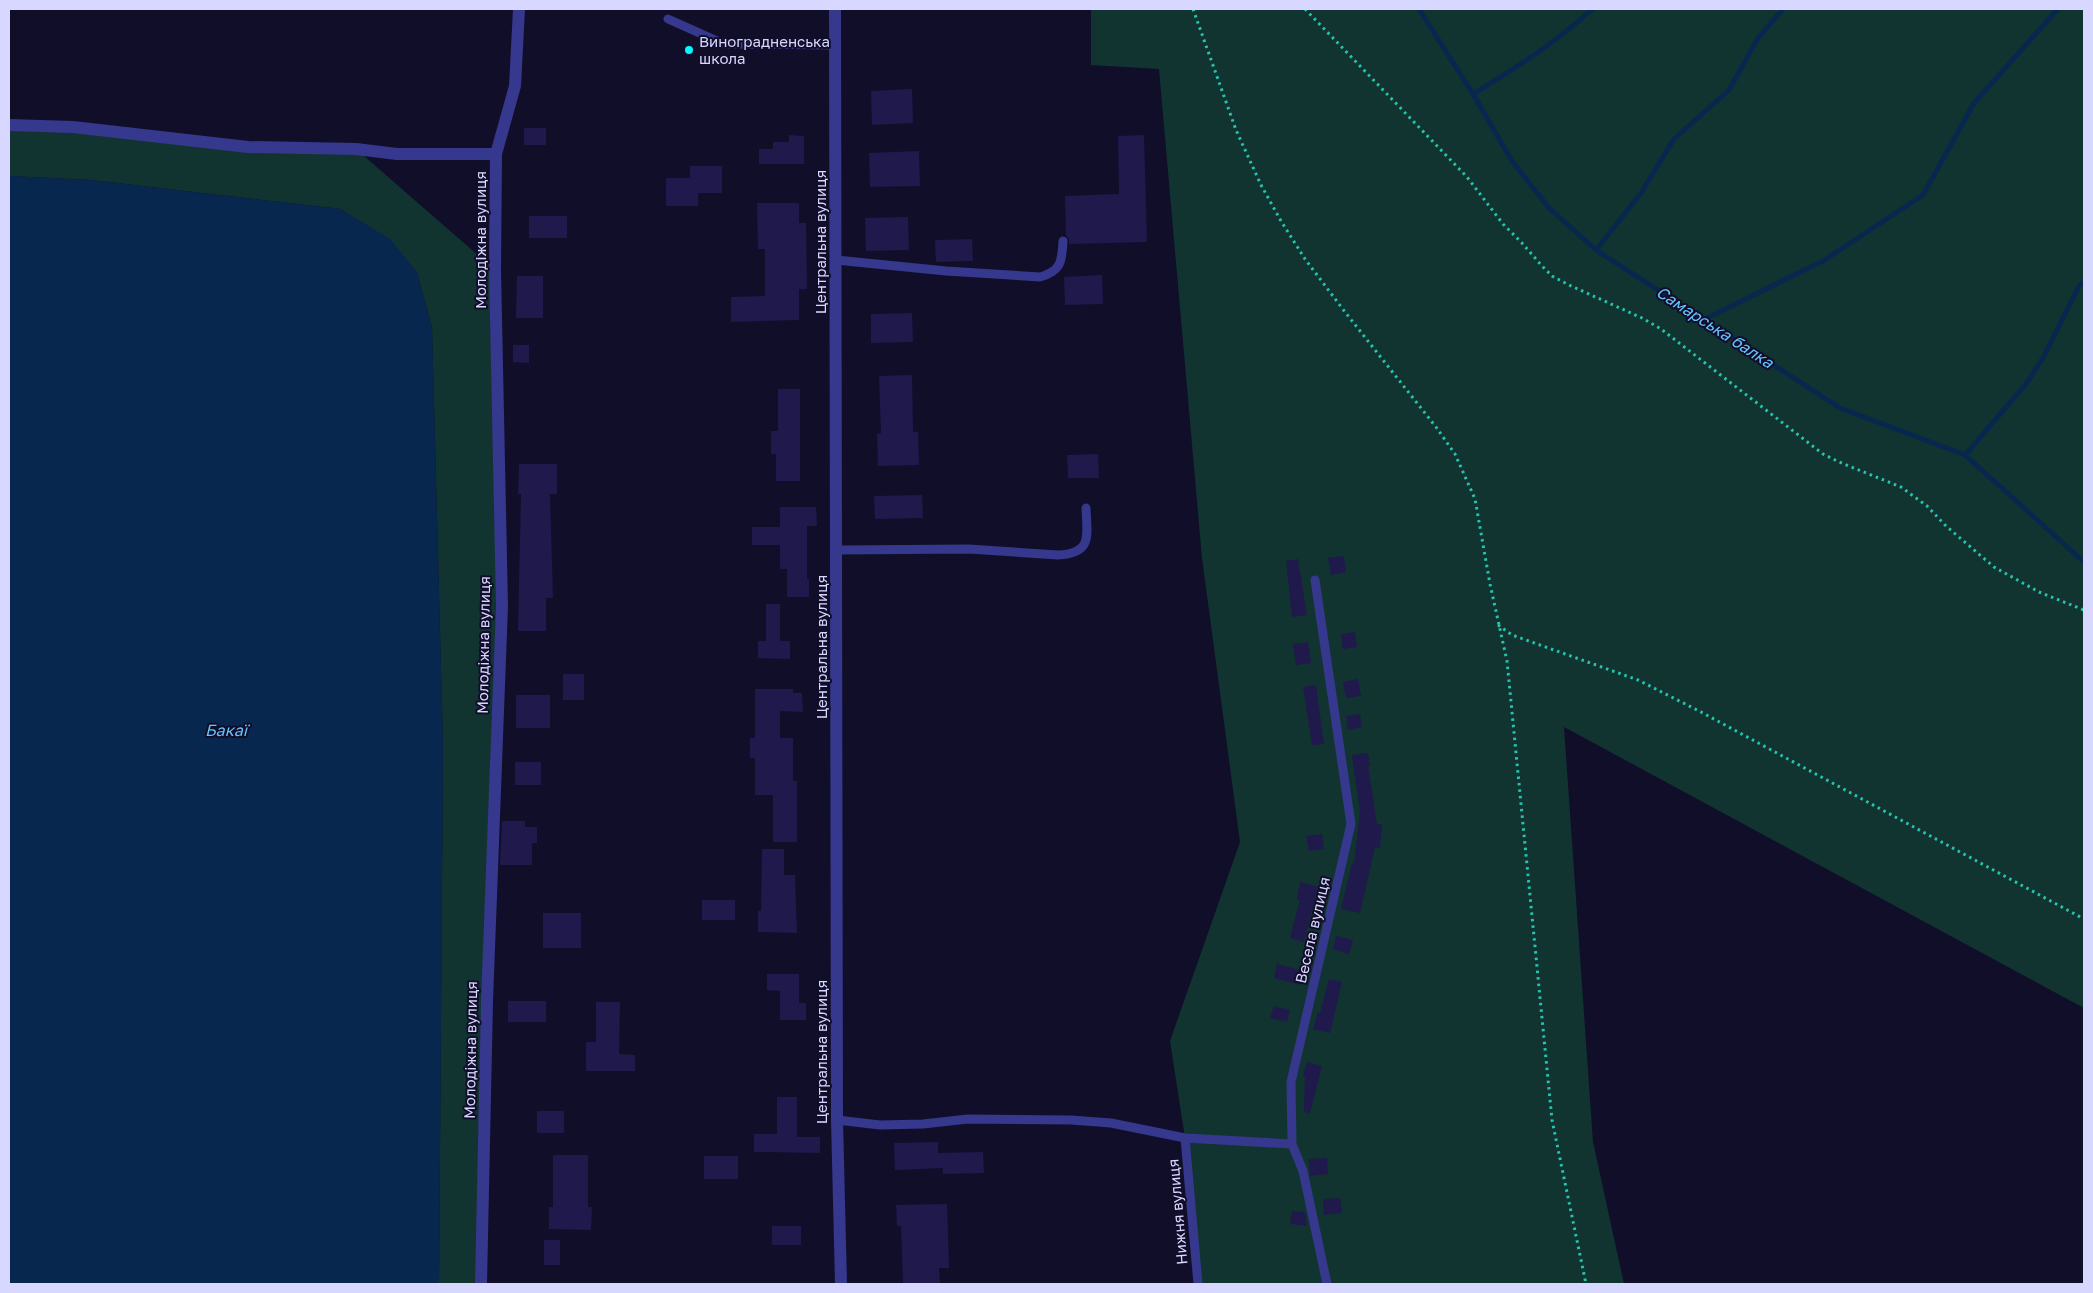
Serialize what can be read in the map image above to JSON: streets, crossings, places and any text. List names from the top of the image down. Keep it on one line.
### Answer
{"streets":{"street":["Молодіжна вулиця","Центральна вулиця"],"lane":["Весела вулиця","Нижня вулиця"]},"water":["Самарська балка","Бакаї"],"places":["Виноградненська школа"]}
